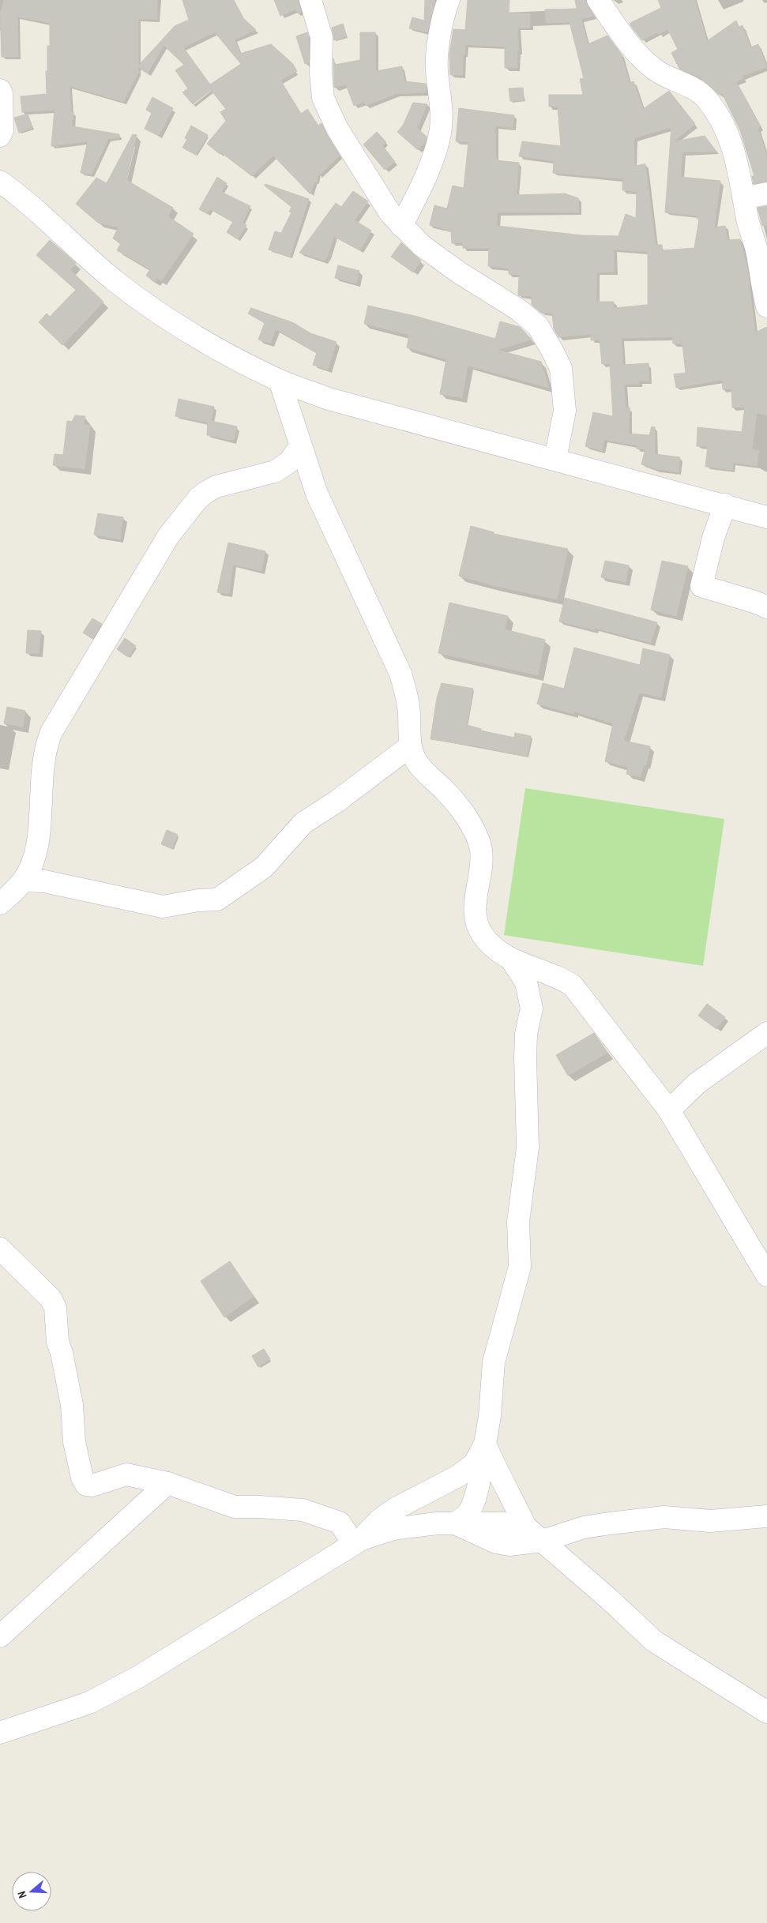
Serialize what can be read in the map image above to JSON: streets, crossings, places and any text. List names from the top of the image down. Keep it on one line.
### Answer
{"north":"left"}
